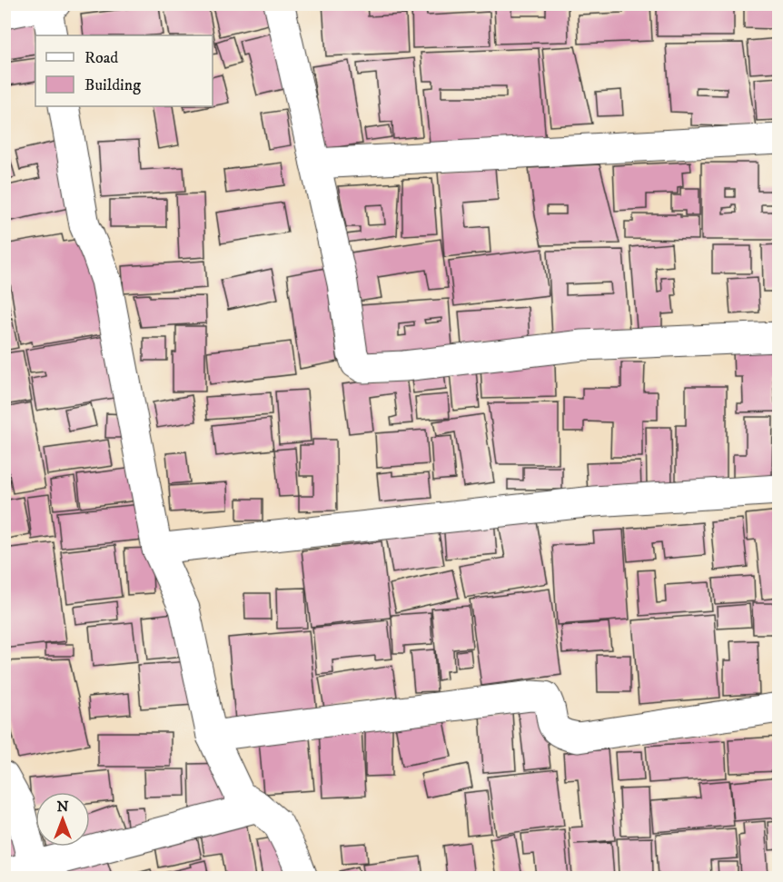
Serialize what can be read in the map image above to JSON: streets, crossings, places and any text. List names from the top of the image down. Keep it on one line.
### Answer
{"legend":["Road","Building"],"north":"top"}
